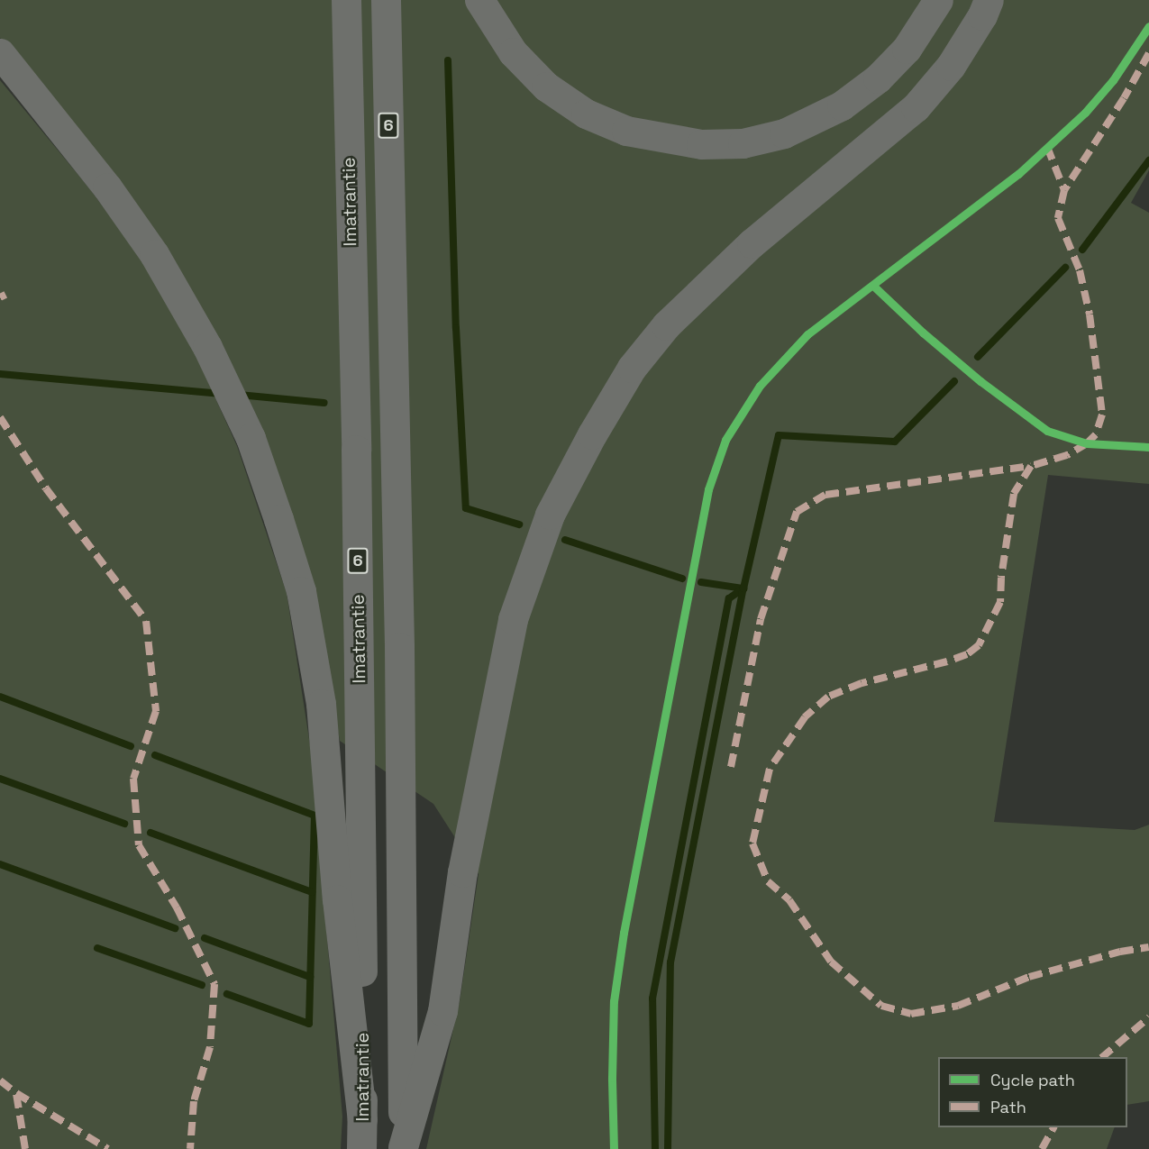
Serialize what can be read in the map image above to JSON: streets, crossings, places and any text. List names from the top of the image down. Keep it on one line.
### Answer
{"streets":{"highway":["6","Imatrantie"]},"legend":["Cycle path","Path"]}
